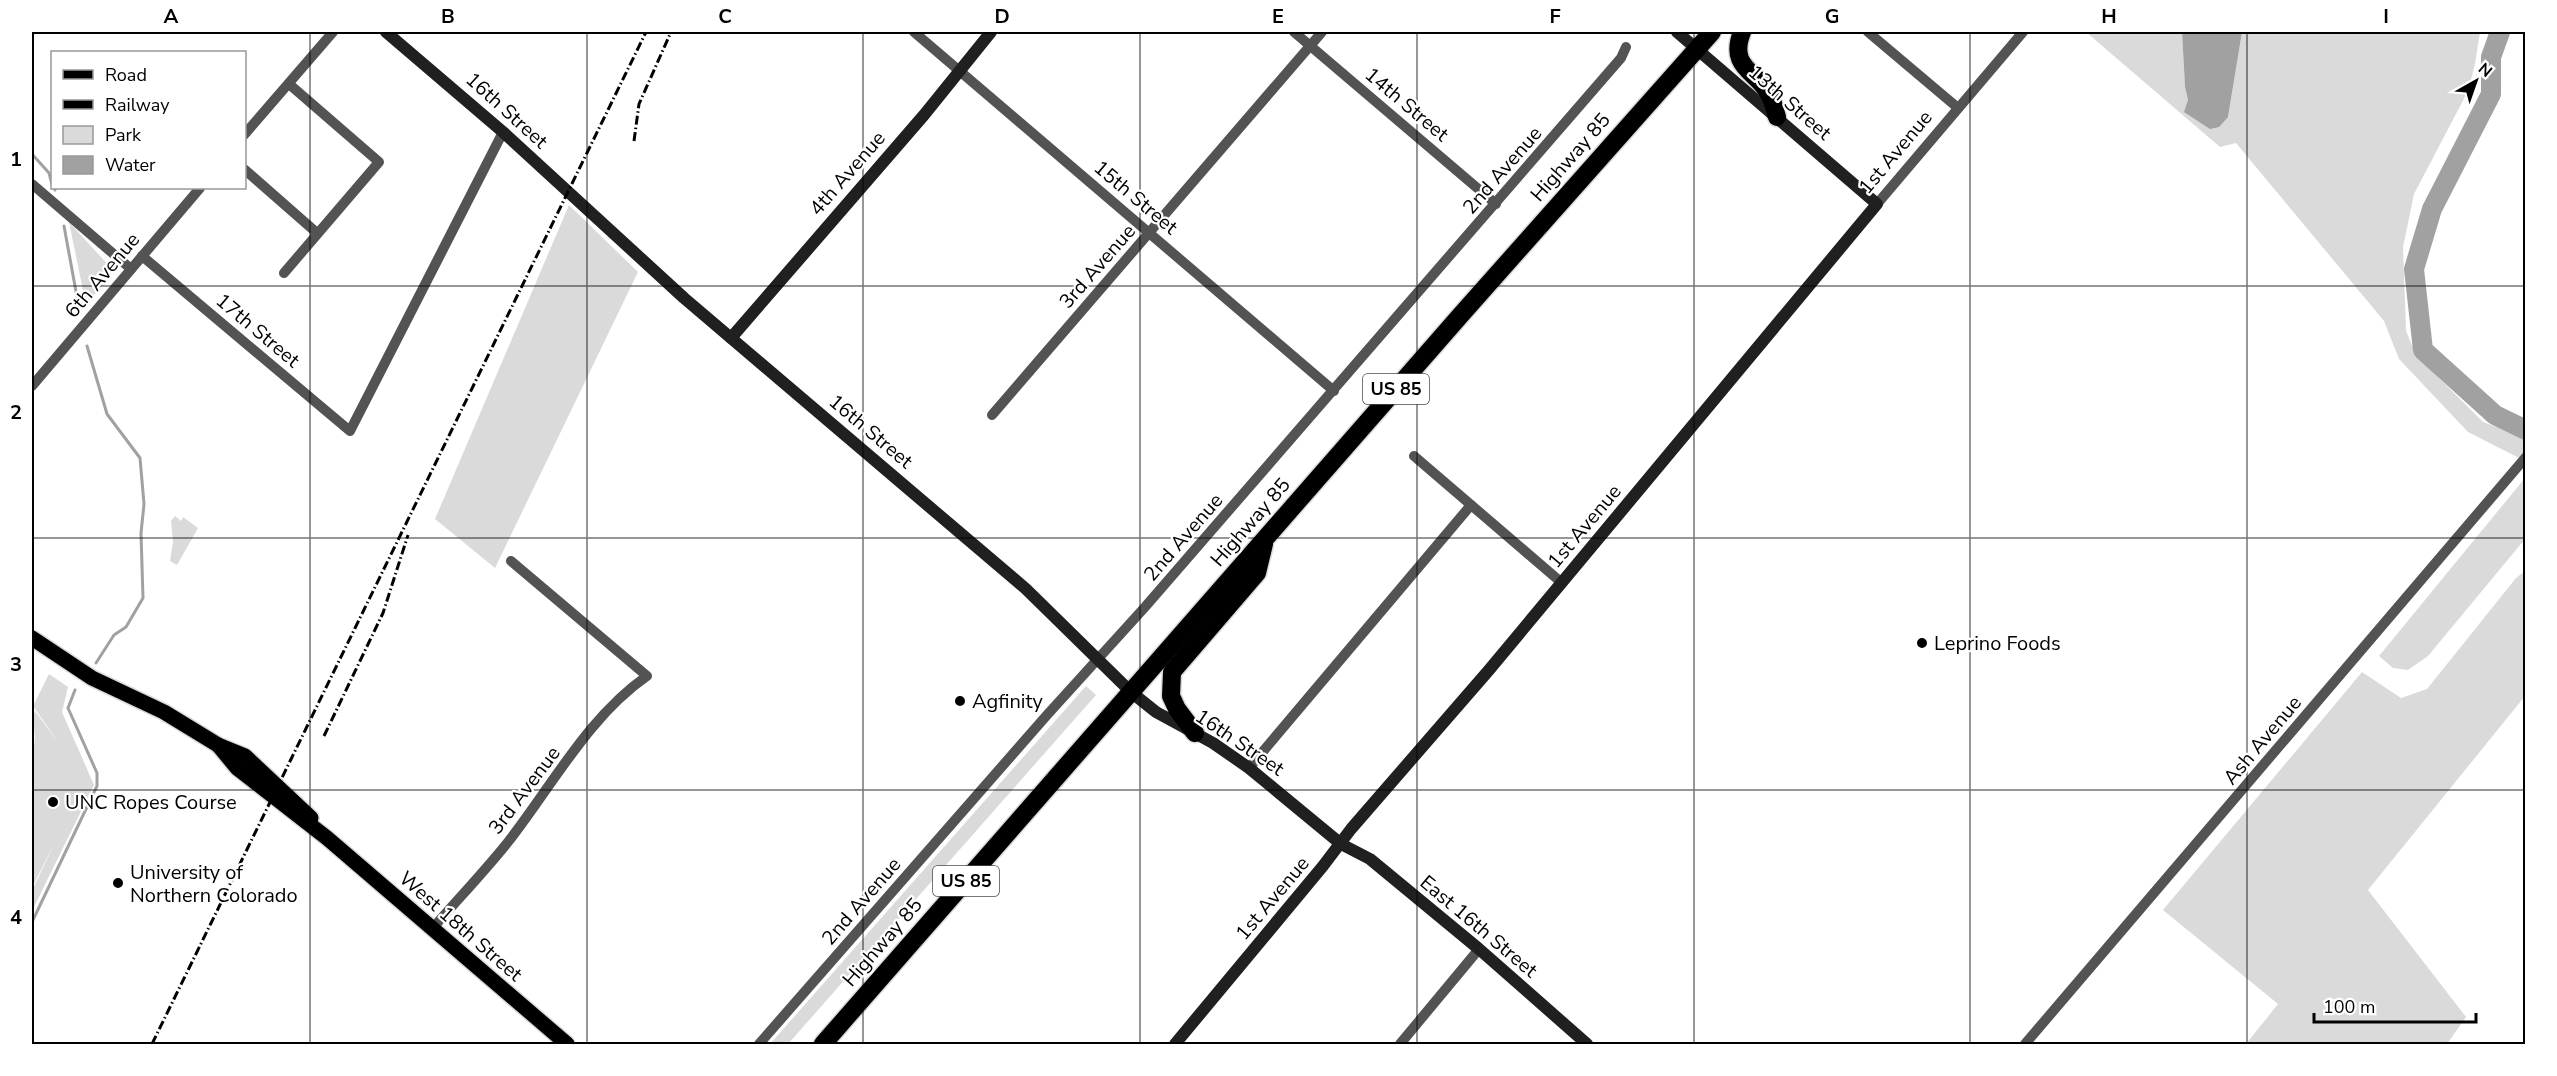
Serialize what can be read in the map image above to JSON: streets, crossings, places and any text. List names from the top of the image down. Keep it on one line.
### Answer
{"streets":{"highway":["Highway 85","US 85"],"main road":["West 18th Street"],"street":["13th Street","14th Street","16th Street","1st Avenue","2nd Avenue","4th Avenue","15th Street","3rd Avenue","6th Avenue","17th Street","Ash Avenue","East 16th Street"]},"crossings":[["13th Street","1st Avenue"],["13th Street","Highway 85"],["14th Street","2nd Avenue"],["14th Street","3rd Avenue"],["16th Street","1st Avenue"],["16th Street","Highway 85"],["16th Street","2nd Avenue"],["16th Street","4th Avenue"],["16th Street","17th Street"],["16th Street","East 16th Street"],["1st Avenue","East 16th Street"],["2nd Avenue","15th Street"],["4th Avenue","15th Street"],["15th Street","3rd Avenue"],["3rd Avenue","West 18th Street"],["6th Avenue","17th Street"]],"places":["Leprino Foods","Agfinity","UNC Ropes Course","University of Northern Colorado"],"legend":["Road","Railway","Park","Water"],"scale_bar":"100 m","north":"top right","grid":{"columns":["A","B","C","D","E","F","G","H","I"],"rows":["1","2","3","4"]}}
